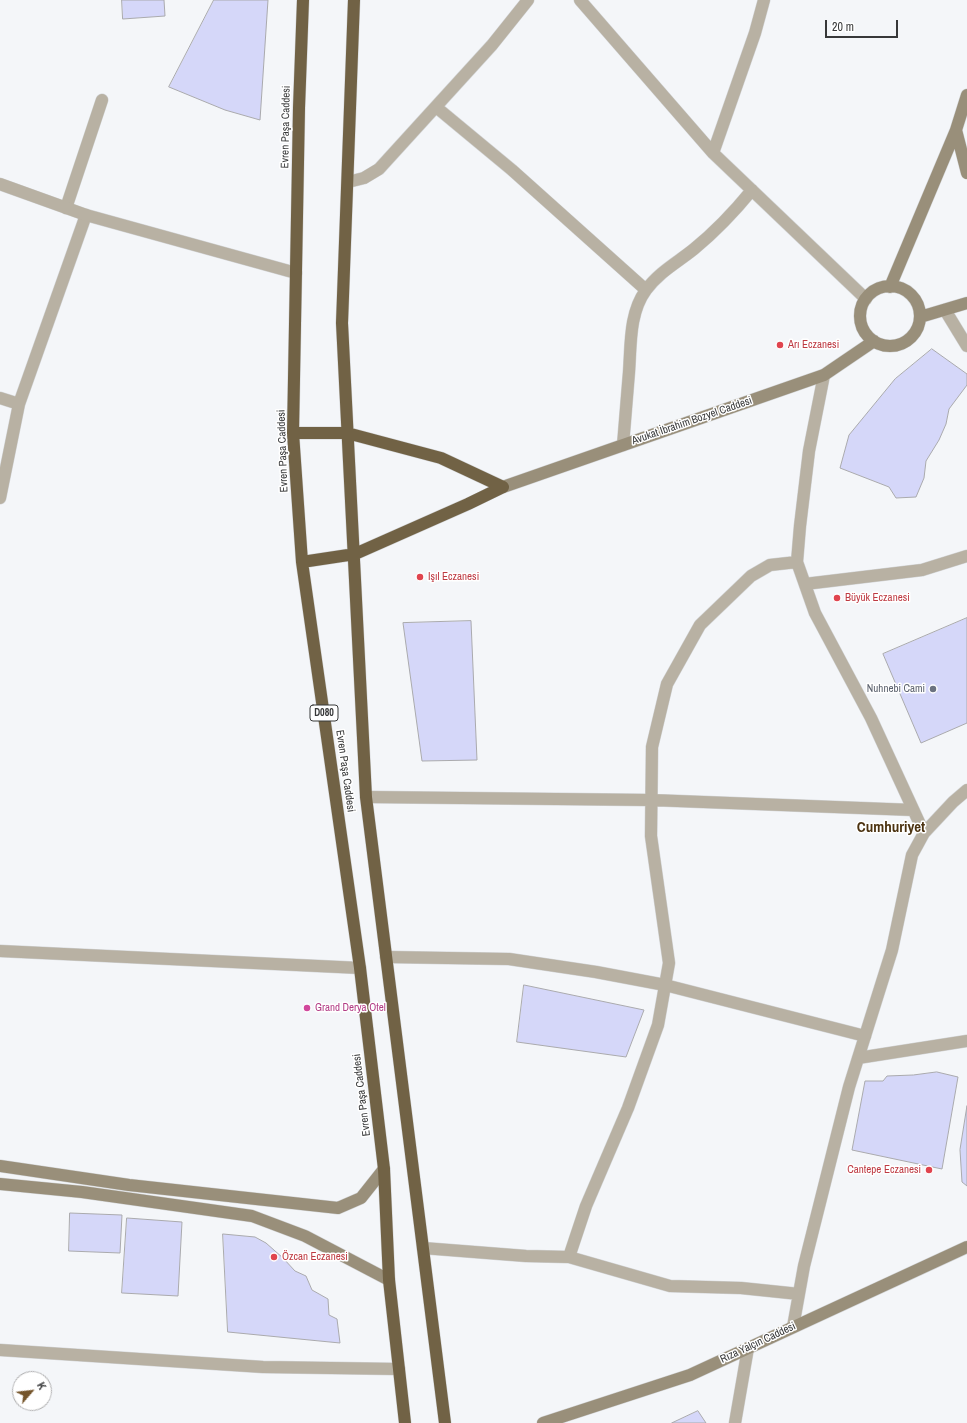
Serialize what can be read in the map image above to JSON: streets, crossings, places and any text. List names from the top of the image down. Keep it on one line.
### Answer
{"streets":{"highway":["Evren Paşa Caddesi","D080"],"street":["Avukat İbrahim Bozyel Caddesi","Rıza Yalçın Caddesi"]},"districts":["Cumhuriyet"],"places":["Arı Eczanesi","Işıl Eczanesi","Büyük Eczanesi","Nuhnebi Cami","Grand Derya Otel","Cantepe Eczanesi","Özcan Eczanesi"],"scale_bar":"20 m","north":"top right"}
